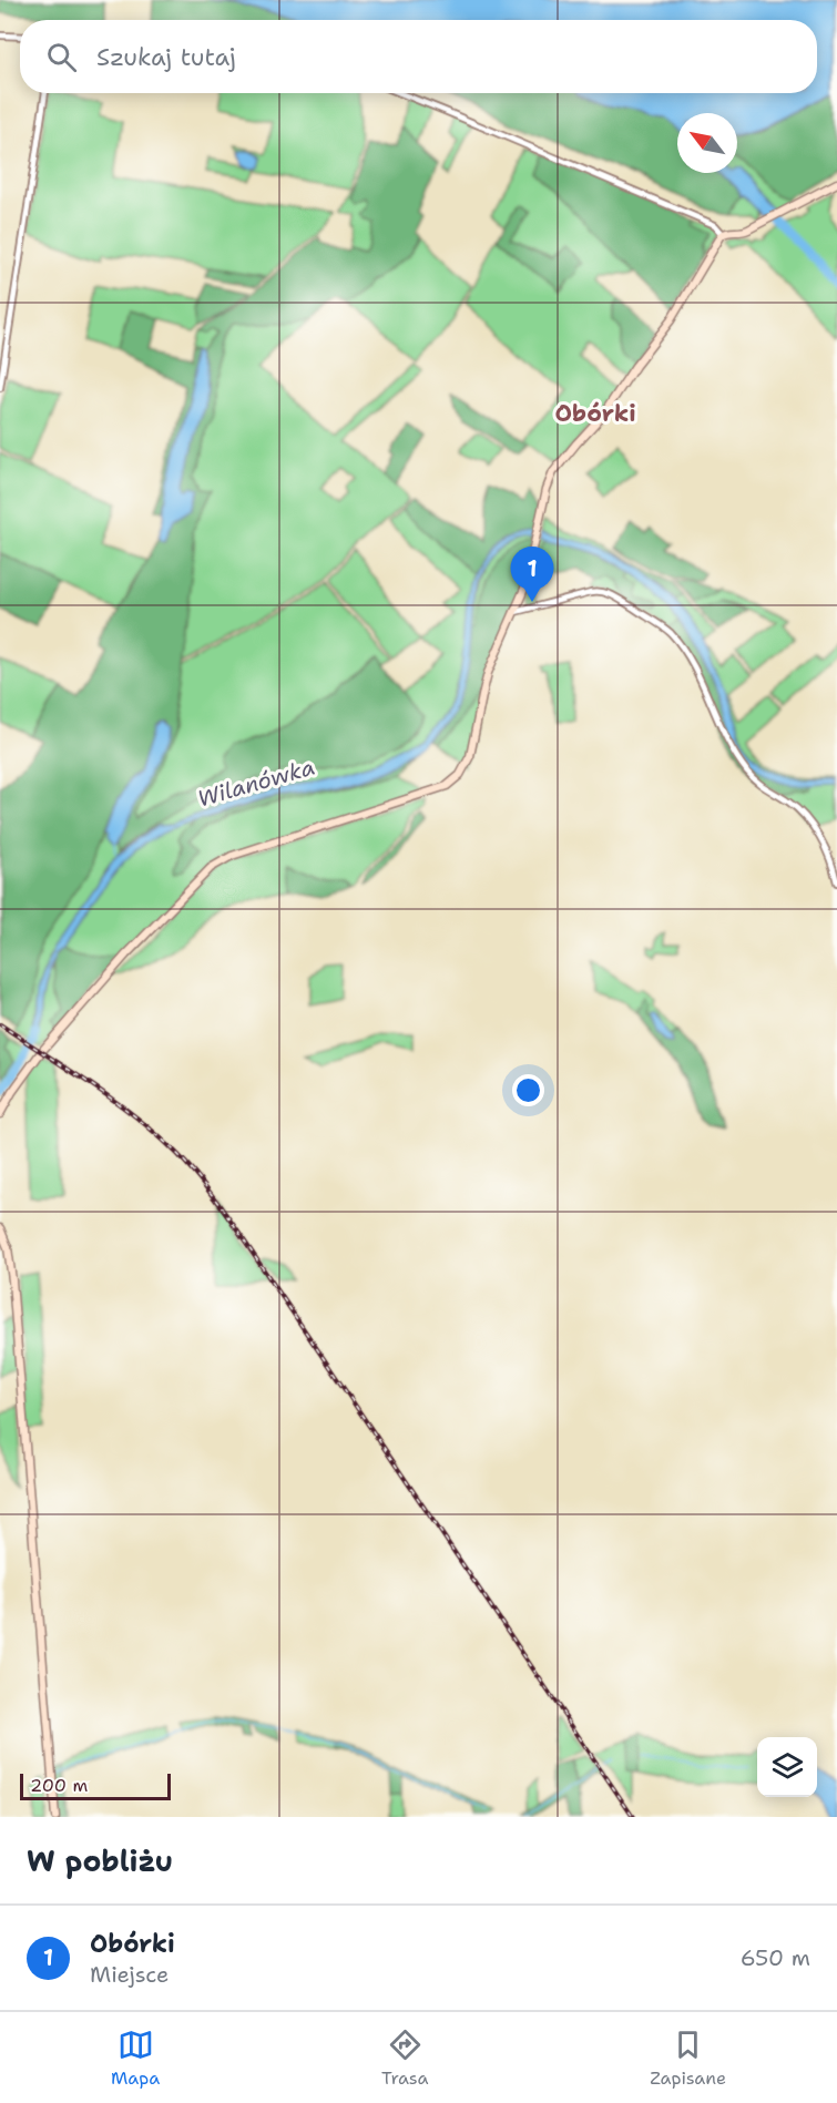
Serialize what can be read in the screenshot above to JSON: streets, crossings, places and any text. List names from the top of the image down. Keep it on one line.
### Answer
{"districts":["Obórki"],"water":["Wilanówka"],"scale_bar":"200 m","north":"top left","page":{"search":"Szukaj tutaj","pins":"1","scale":"200 m","heading":"W pobliżu","list":[{"mark":"1","name":"Obórki","note":"Miejsce","value":"650 m"}],"nav":["Mapa","Trasa","Zapisane"]}}
